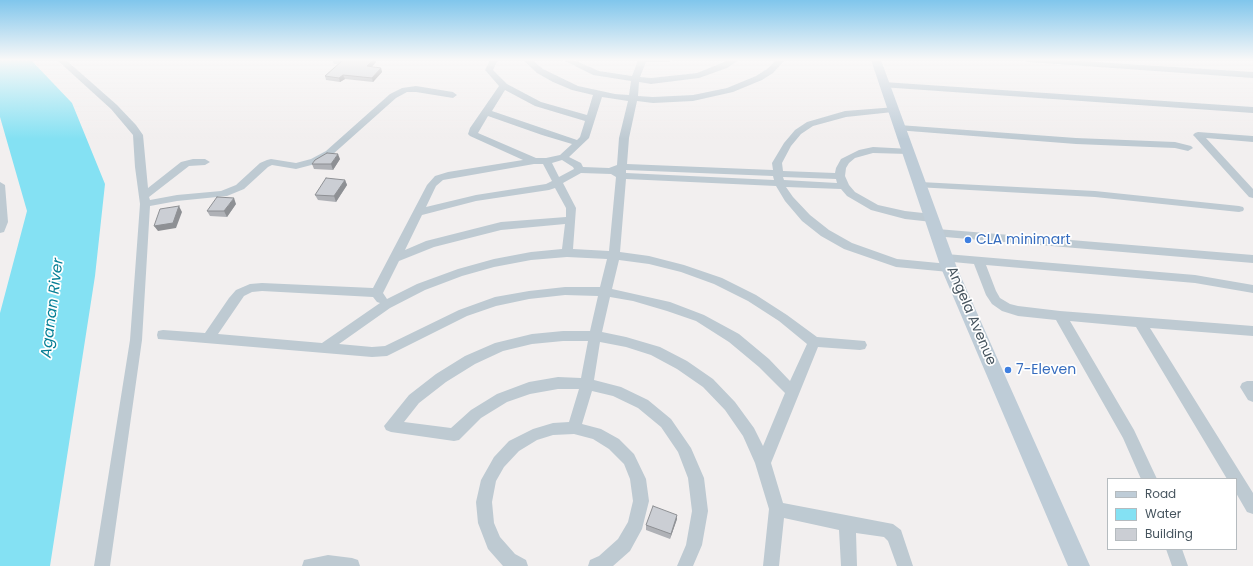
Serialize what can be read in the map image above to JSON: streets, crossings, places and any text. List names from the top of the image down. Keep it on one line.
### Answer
{"streets":{"main road":["Angela Avenue"]},"water":["Aganan River"],"places":["CLA minimart","7-Eleven"],"legend":["Road","Water","Building"]}
